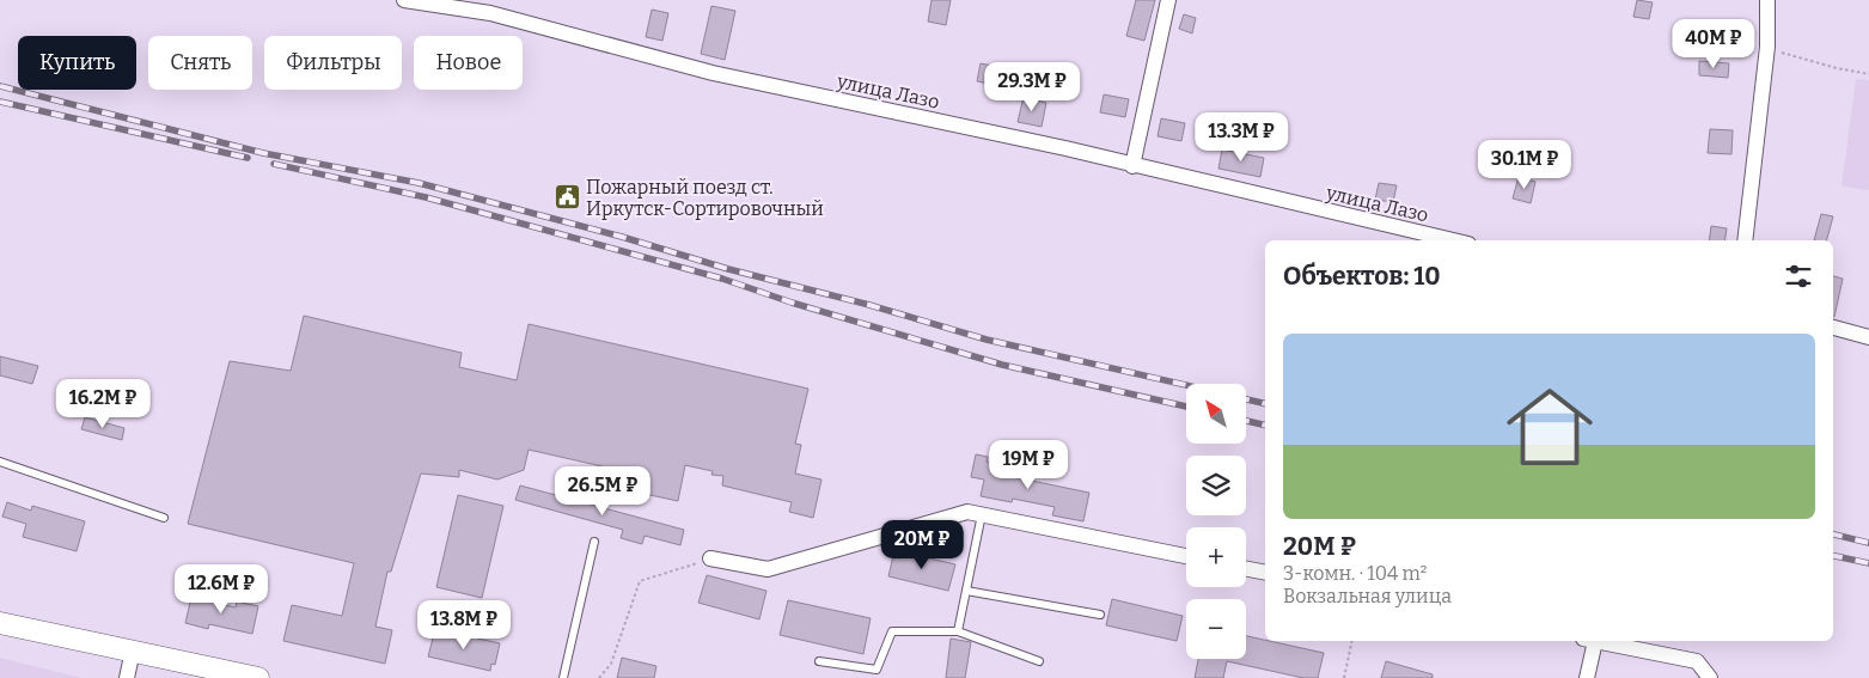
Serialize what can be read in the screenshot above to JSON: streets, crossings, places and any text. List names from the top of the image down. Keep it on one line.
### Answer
{"streets":{"street":["улица Лазо"]},"places":{"public building":["Пожарный поезд ст. Иркутск-Сортировочный"]},"north":"top left","page":{"price":["40M ₽","29.3M ₽","13.3M ₽","30.1M ₽","16.2M ₽","19M ₽","26.5M ₽","20M ₽","12.6M ₽","13.8M ₽"],"chip":["Купить","Снять","Фильтры","Новое"],"heading":"Объектов: 10","list":[{"name":"20M ₽","note":"3-комн. · 104 m² · Вокзальная улица"}],"map_buttons":["+","−"]}}
